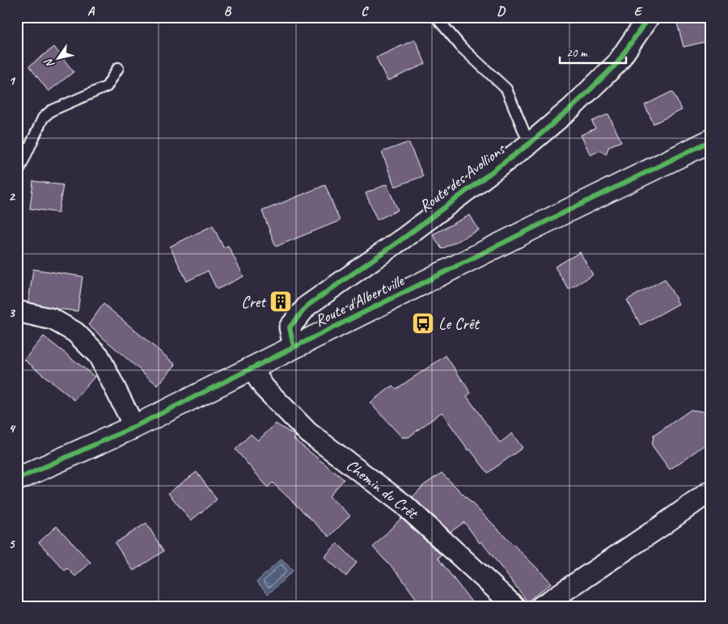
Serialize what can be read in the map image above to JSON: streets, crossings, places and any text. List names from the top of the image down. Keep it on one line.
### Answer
{"streets":{"main road":["Route d'Albertville"],"street":["Route des Avollions","Chemin du Crêt"]},"crossings":[["Route des Avollions","Route d'Albertville"],["Route d'Albertville","Chemin du Crêt"]],"places":{"building":["Cret"],"bus stop":["Le Crêt"]},"scale_bar":"20 m","north":"bottom left","grid":{"columns":["A","B","C","D","E"],"rows":["1","2","3","4","5"]}}
